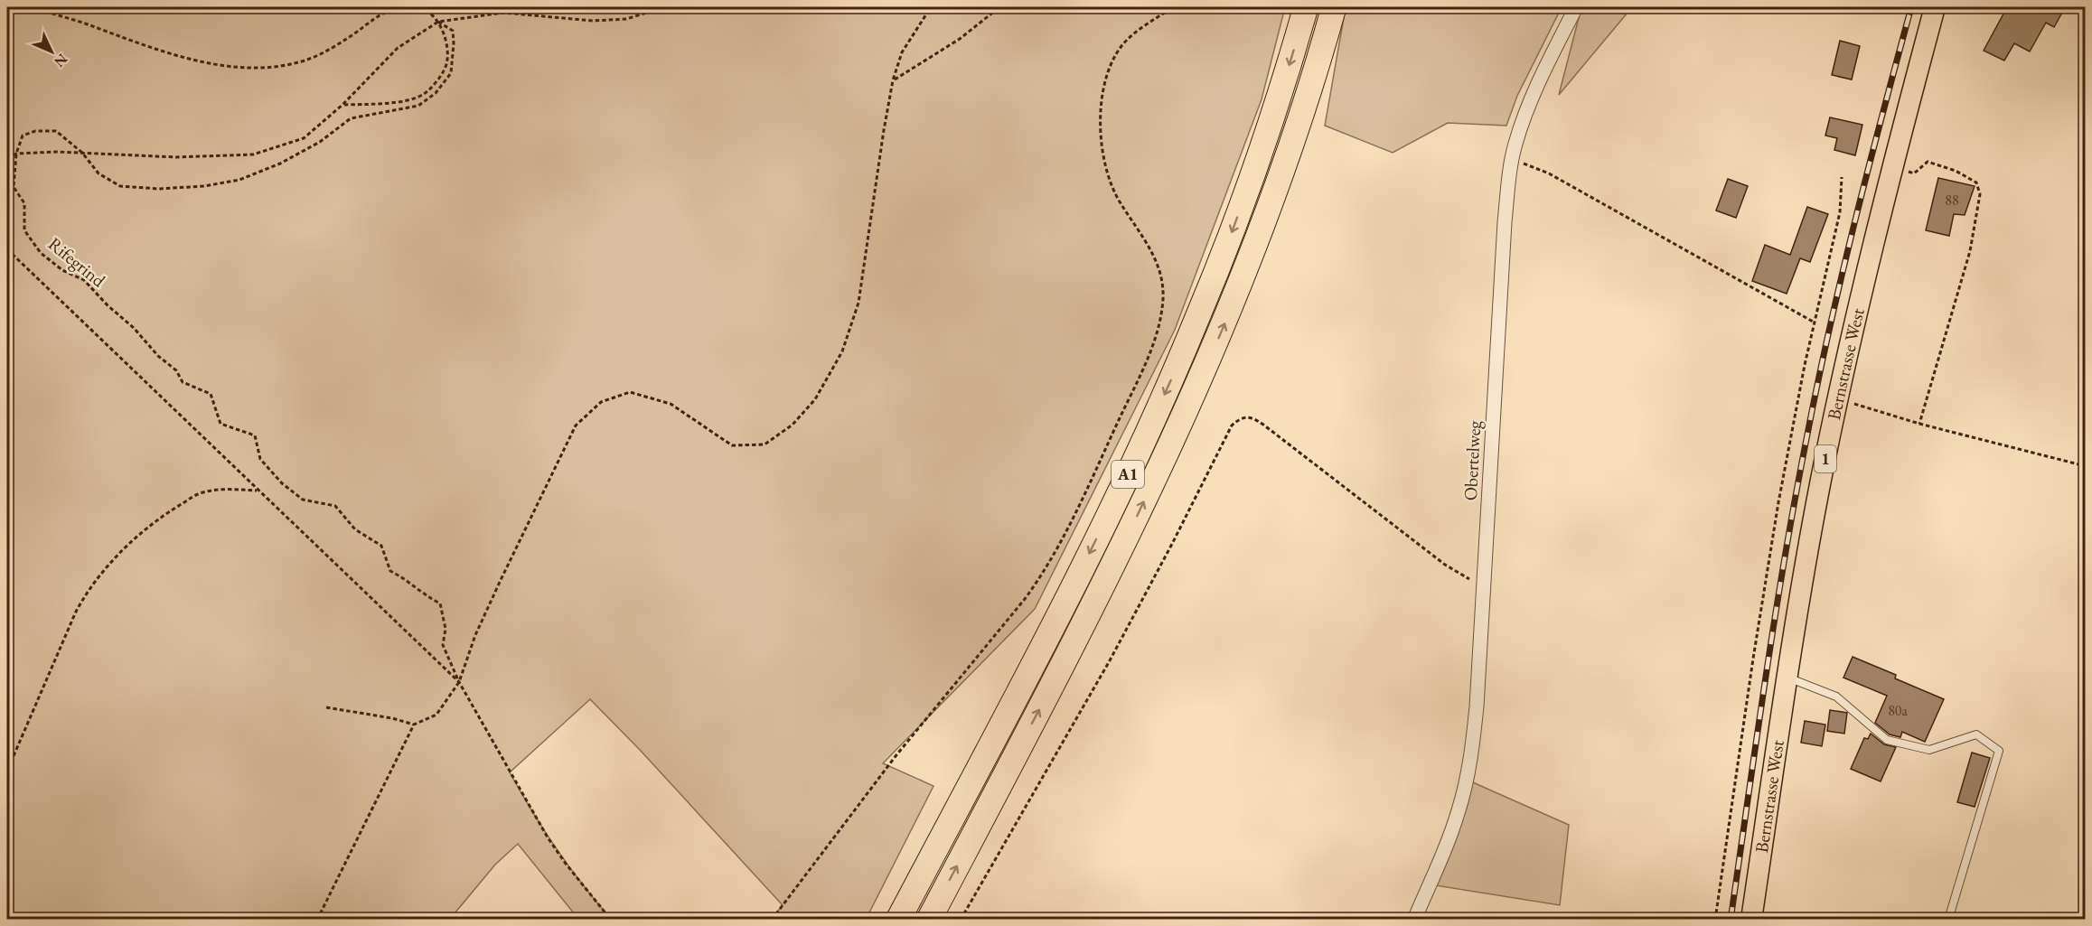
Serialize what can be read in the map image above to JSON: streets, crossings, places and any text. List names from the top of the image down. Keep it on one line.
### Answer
{"streets":{"highway":["A1"],"main road":["Bernstrasse West","1"],"street":["Obertelweg"],"path":["Rifegrind"]},"house_numbers":["88","80a"],"north":"bottom right"}
